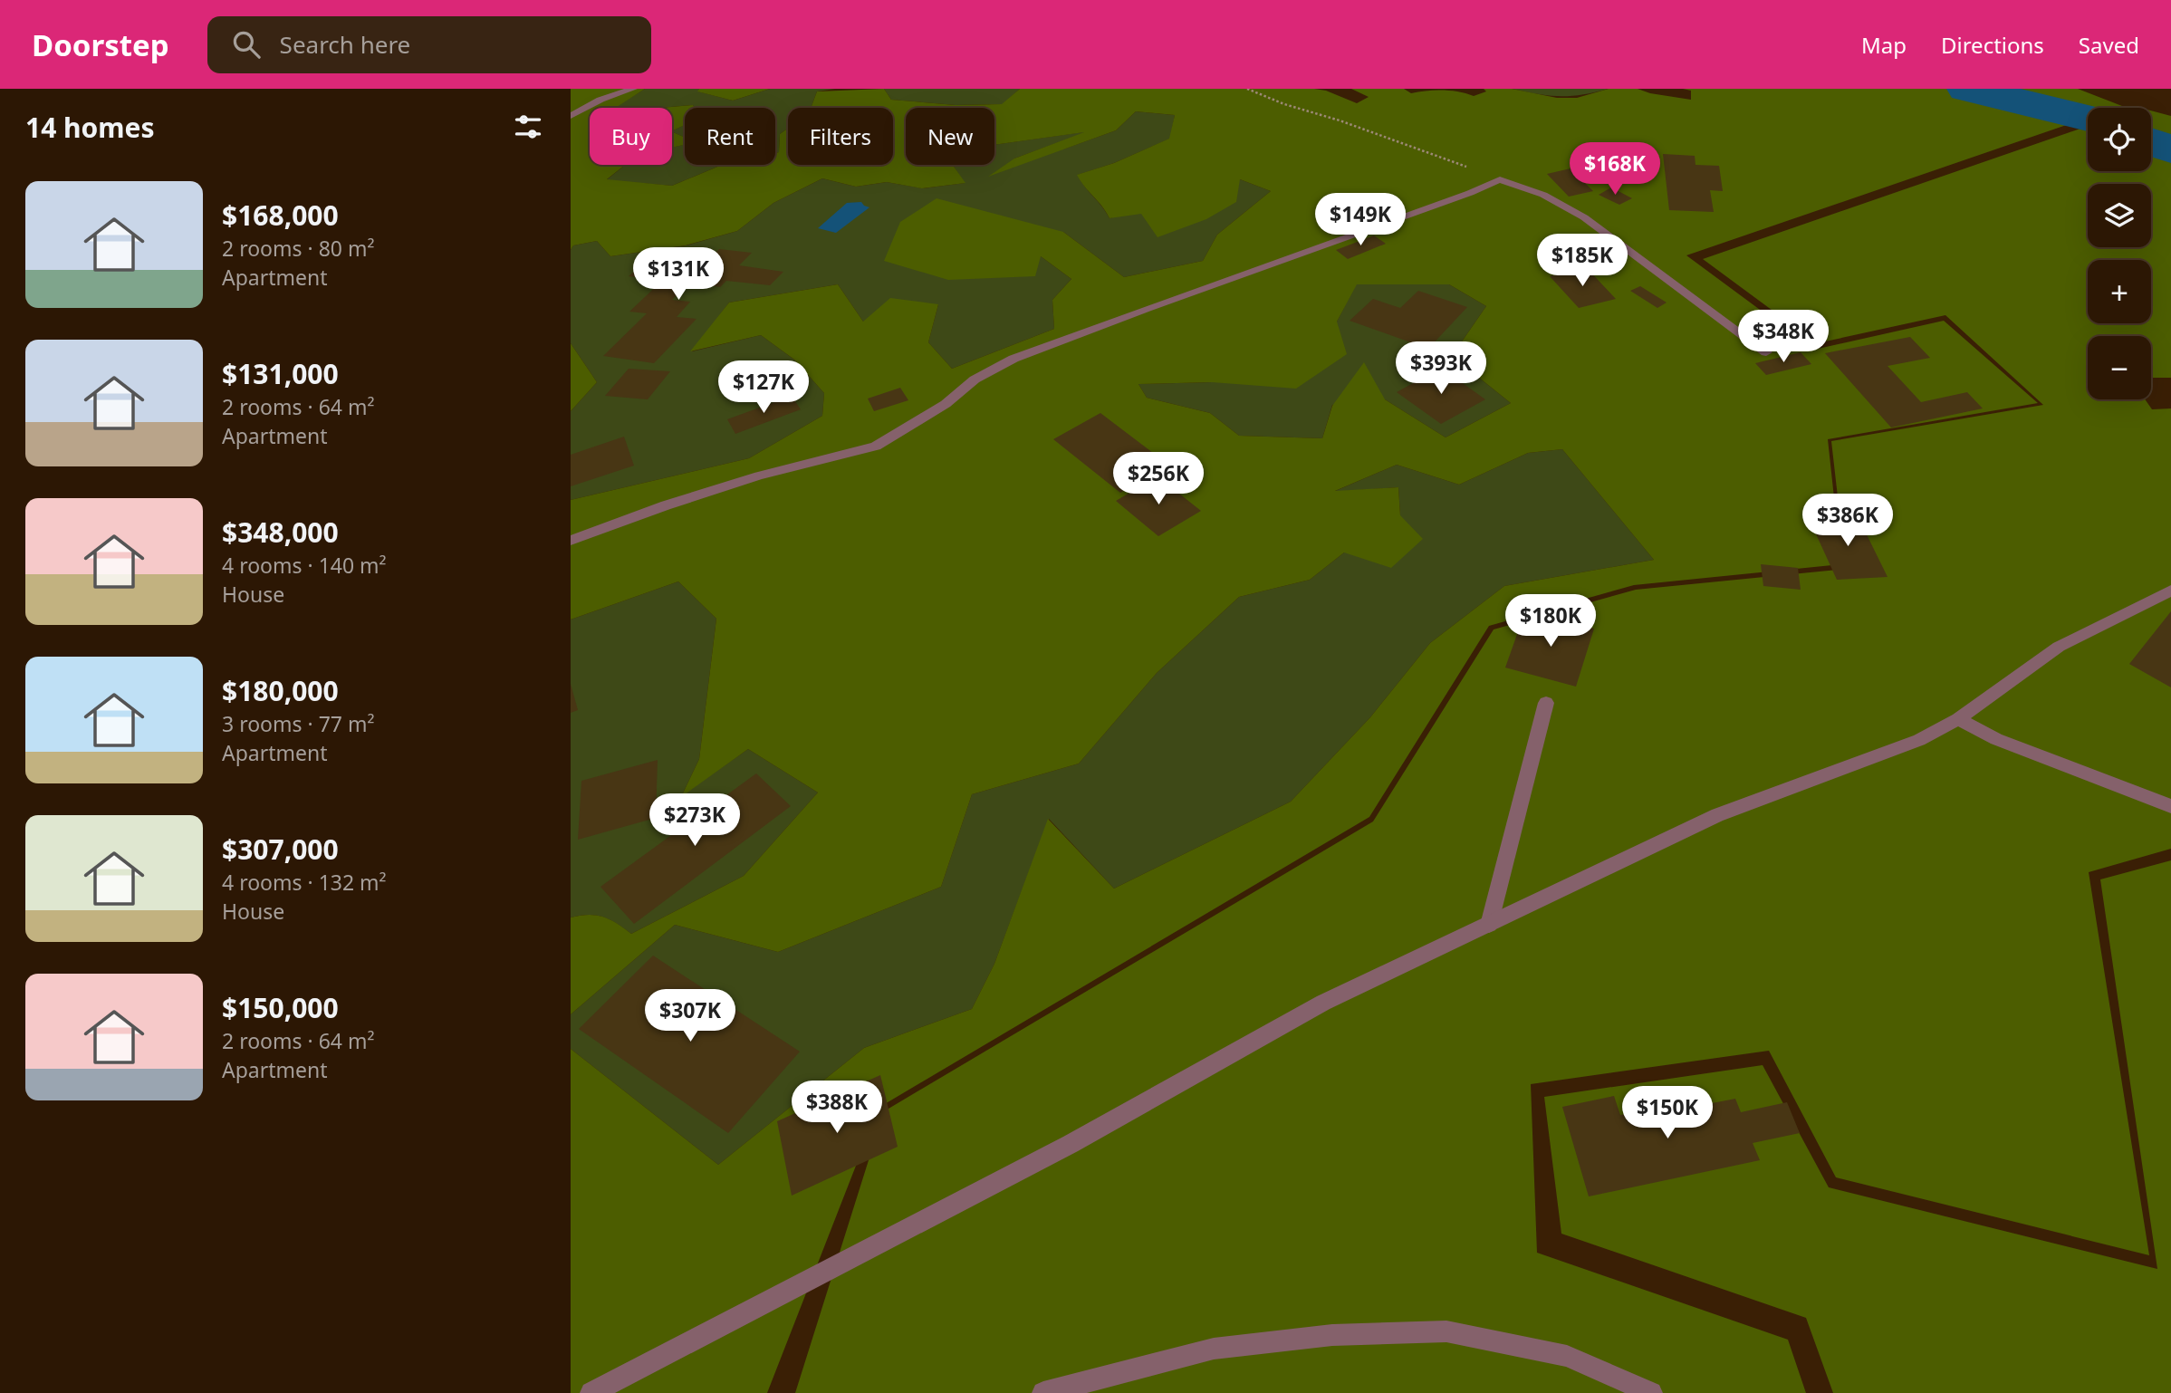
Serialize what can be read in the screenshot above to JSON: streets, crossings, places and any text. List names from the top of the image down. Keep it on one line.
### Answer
{"page":{"header":"Doorstep","search":"Search here","nav":["Map","Directions","Saved"],"heading":"14 homes","map_buttons":["+","−"],"chip":["Buy","Rent","Filters","New"],"price":["$168K","$149K","$185K","$131K","$348K","$393K","$127K","$256K","$386K","$180K","$273K","$307K","$388K","$150K"],"list":[{"name":"$168,000","note":"2 rooms · 80 m² · Apartment"},{"name":"$131,000","note":"2 rooms · 64 m² · Apartment"},{"name":"$348,000","note":"4 rooms · 140 m² · House"},{"name":"$180,000","note":"3 rooms · 77 m² · Apartment"},{"name":"$307,000","note":"4 rooms · 132 m² · House"},{"name":"$150,000","note":"2 rooms · 64 m² · Apartment"}]}}
